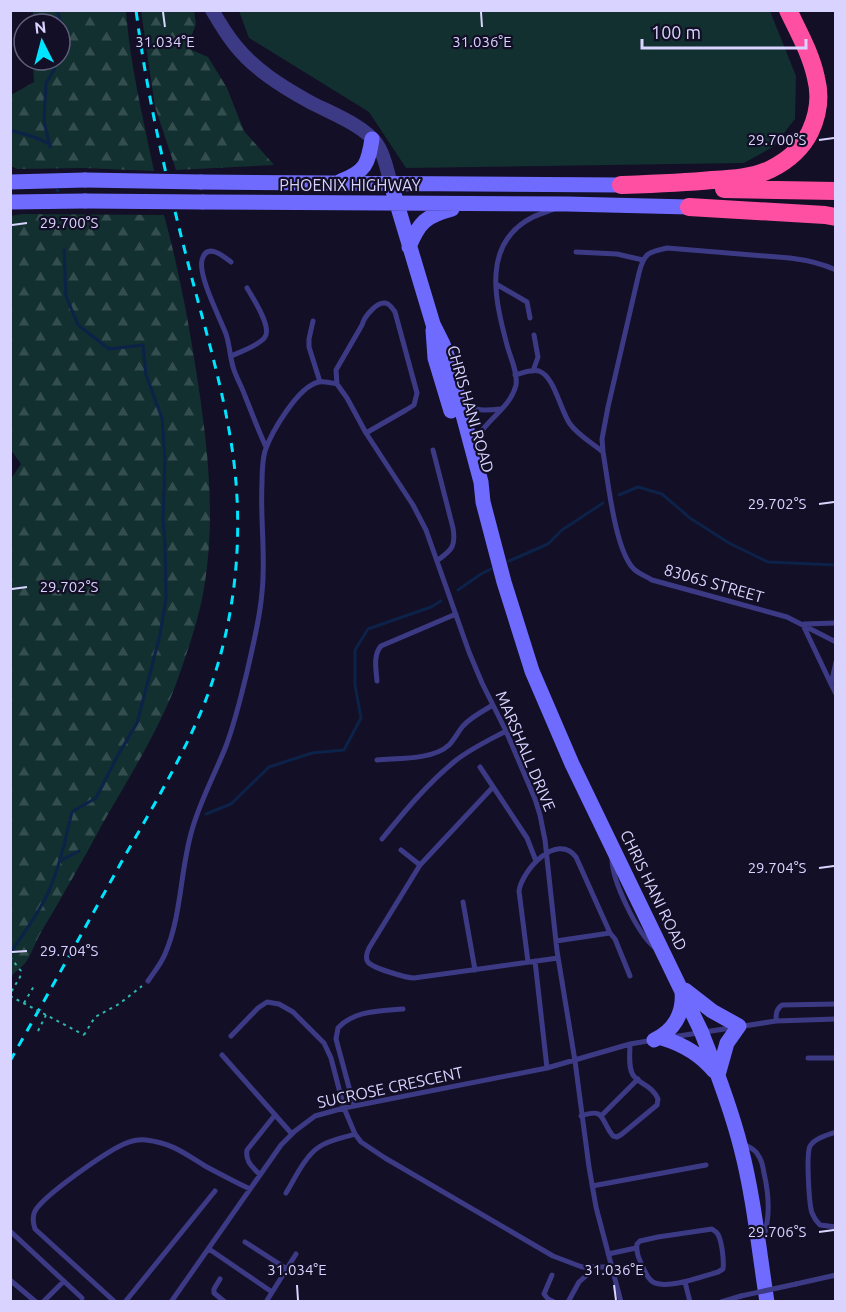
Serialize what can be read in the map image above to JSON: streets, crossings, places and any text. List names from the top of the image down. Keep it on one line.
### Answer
{"streets":{"main road":["PHOENIX HIGHWAY","CHRIS HANI ROAD"],"lane":["83065 STREET","MARSHALL DRIVE","SUCROSE CRESCENT"]},"crossings":[["PHOENIX HIGHWAY","CHRIS HANI ROAD"],["CHRIS HANI ROAD","SUCROSE CRESCENT"],["MARSHALL DRIVE","SUCROSE CRESCENT"]],"scale_bar":"100 m","north":"top","coordinates":["31.034°E","31.036°E","29.700°S","29.702°S","29.704°S","29.706°S"]}
